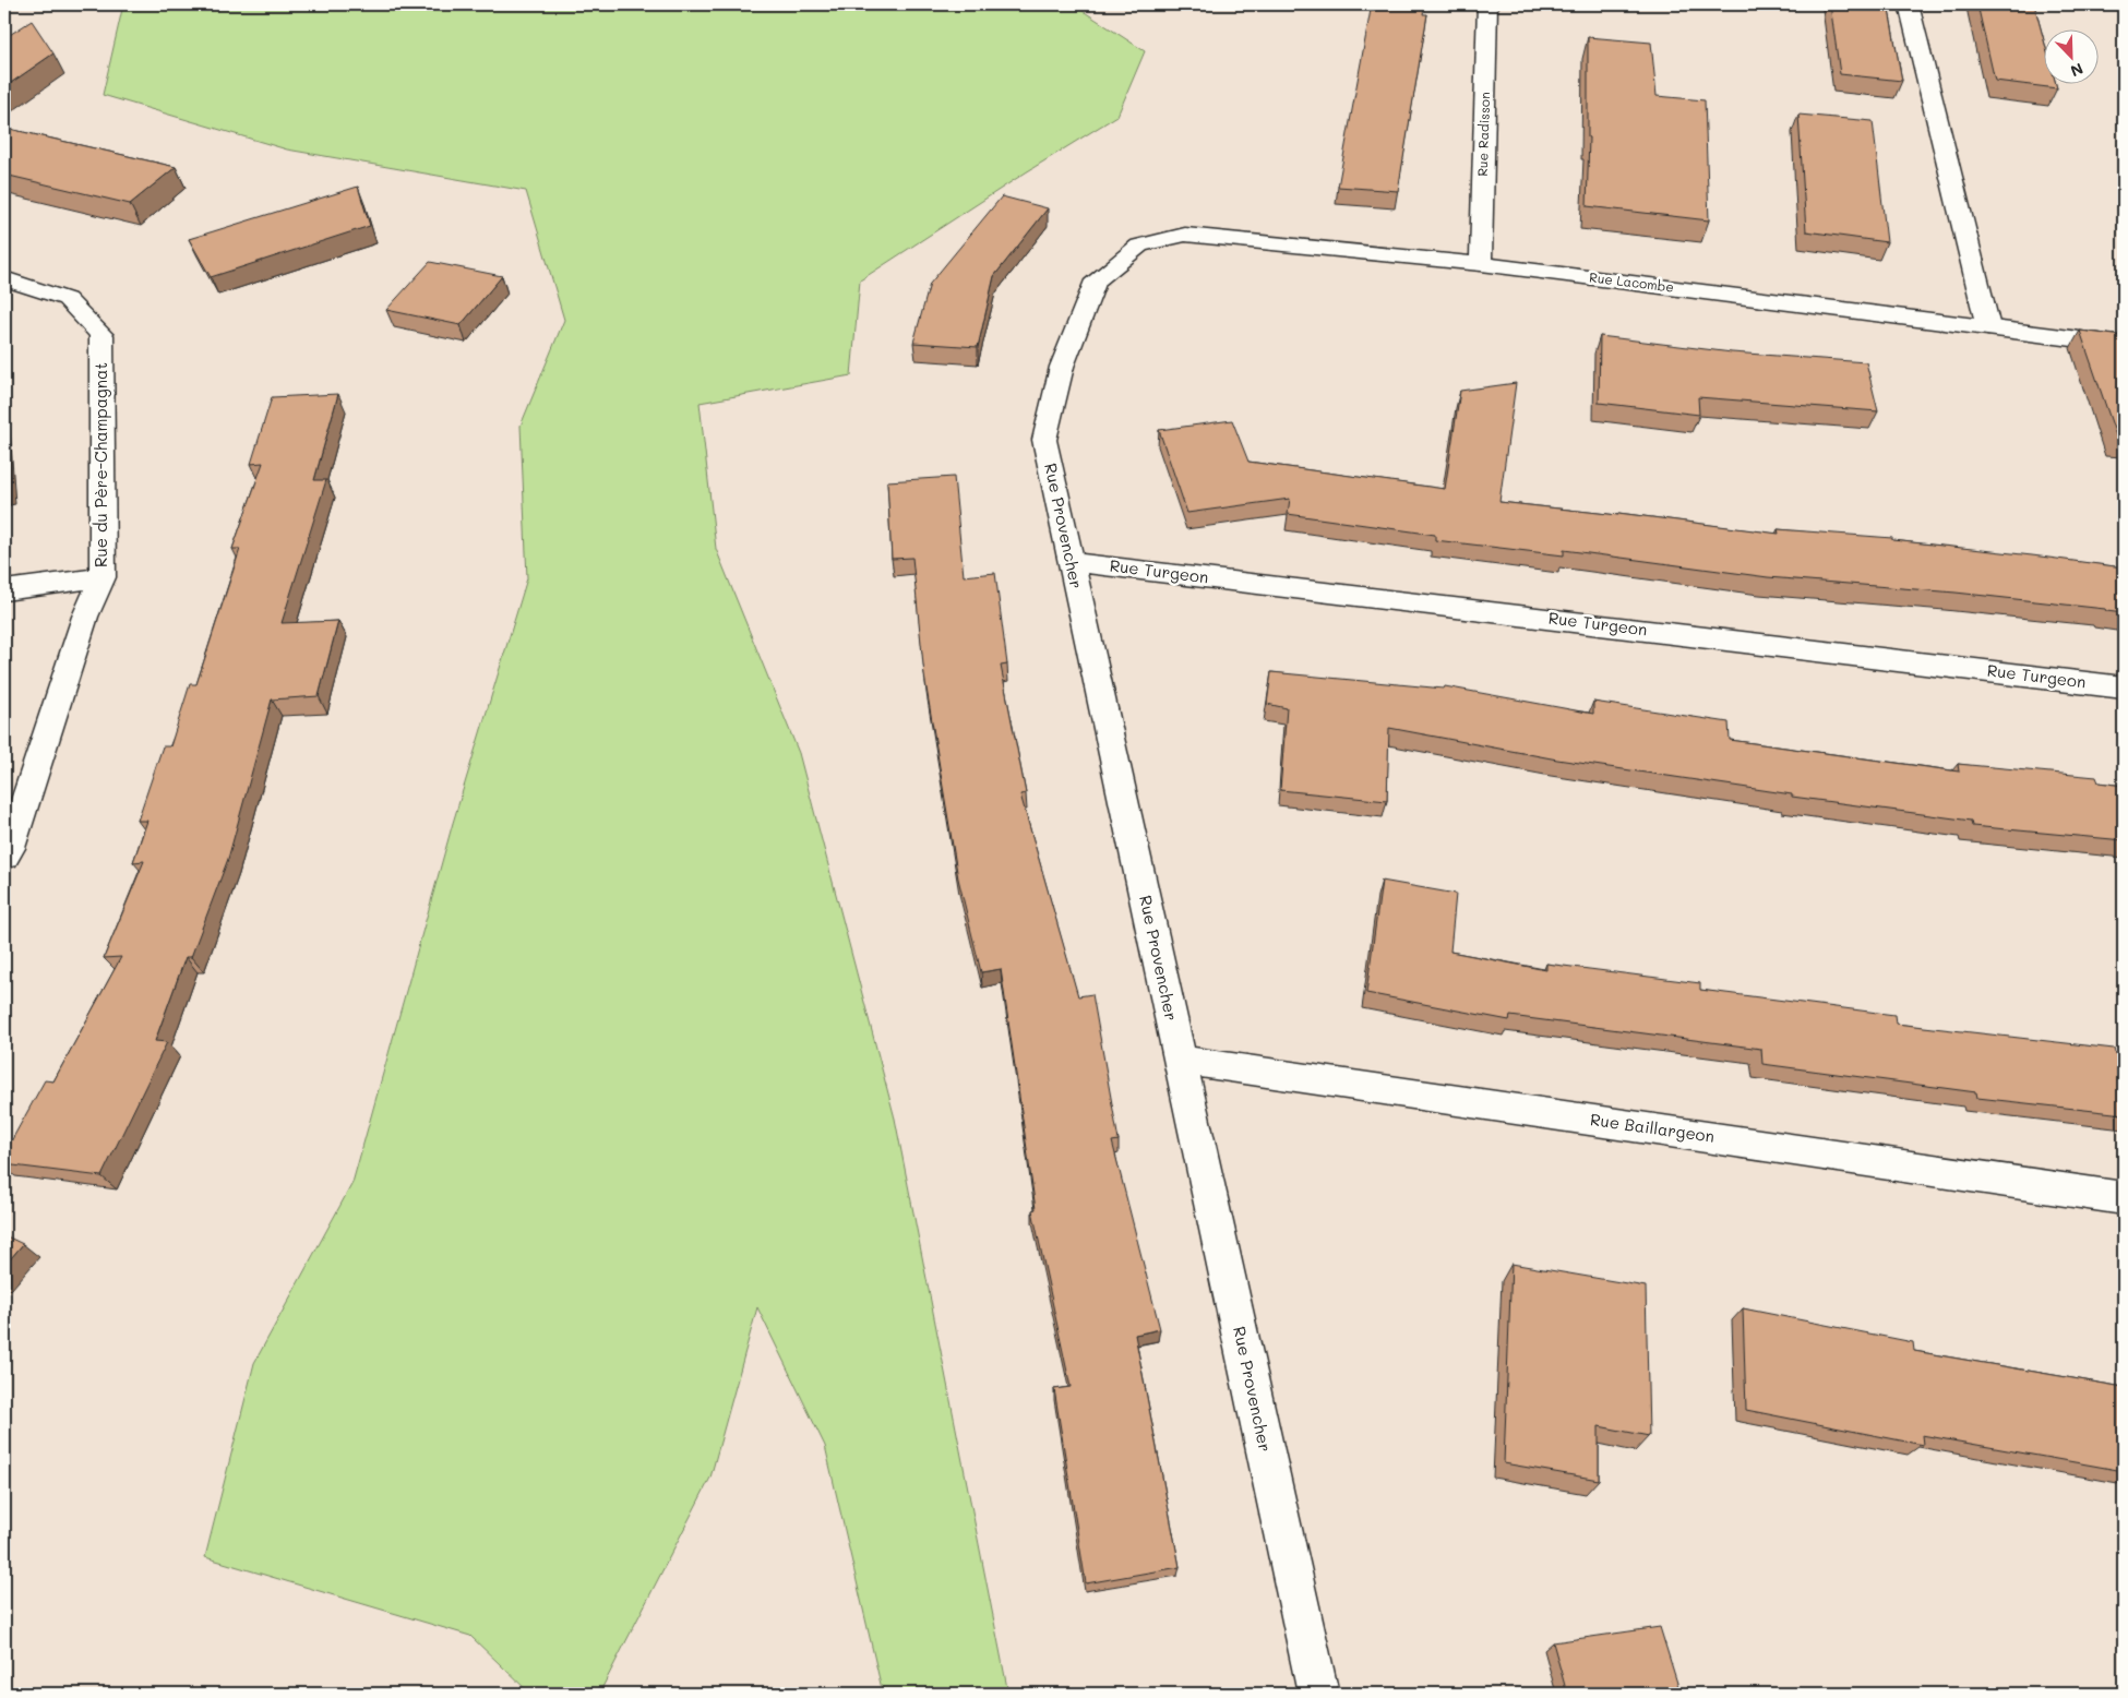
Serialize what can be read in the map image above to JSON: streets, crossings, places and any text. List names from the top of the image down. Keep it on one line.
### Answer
{"streets":{"street":["Rue Radisson","Rue Lacombe","Rue du Père-Champagnat","Rue Provencher","Rue Turgeon","Rue Baillargeon"]},"crossings":[["Rue Radisson","Rue Lacombe"],["Rue Lacombe","Rue Provencher"],["Rue Provencher","Rue Turgeon"],["Rue Provencher","Rue Baillargeon"]],"north":"bottom right"}
